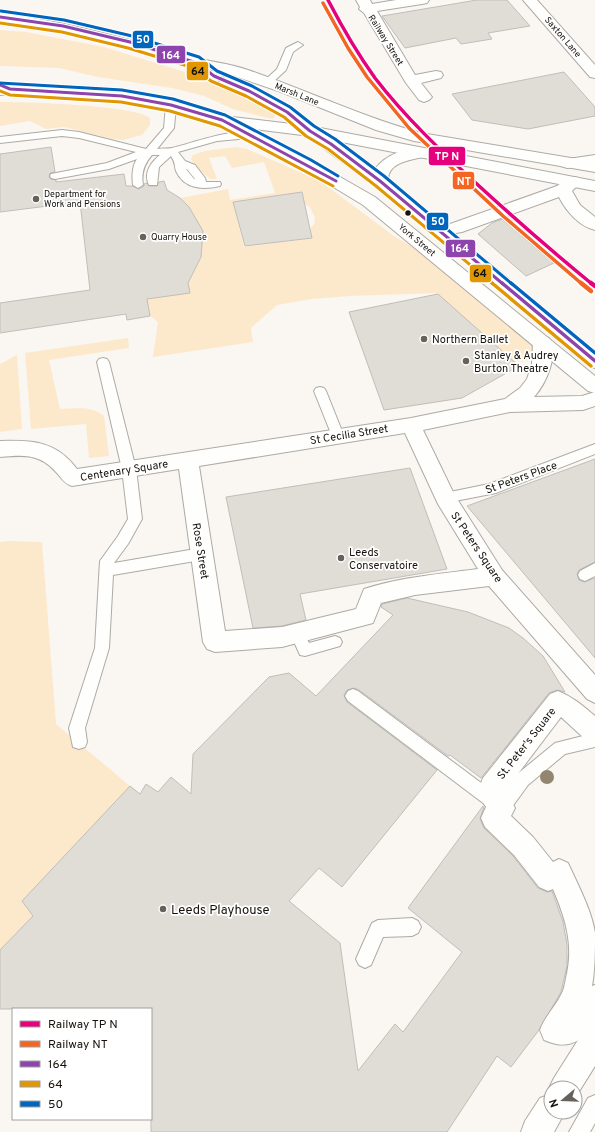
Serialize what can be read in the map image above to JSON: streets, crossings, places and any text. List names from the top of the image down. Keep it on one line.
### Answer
{"streets":{"main road":["Saxton Lane","Railway Street","Marsh Lane","York Street","St Cecilia Street","Centenary Square","St Peters Square","Rose Street","St. Peter's Square"],"lane":["St Peters Place"]},"crossings":[["York Street","St Cecilia Street"],["St Cecilia Street","Centenary Square"],["St Cecilia Street","St Peters Square"],["St Cecilia Street","Rose Street"],["Centenary Square","Rose Street"],["St Peters Place","St Peters Square"]],"places":["Department for Work and Pensions","Quarry House","Northern Ballet","Stanley & Audrey Burton Theatre","Leeds Conservatoire","Leeds Playhouse"],"lines":["rail line NT","transit line 50","transit line 164","transit line 64"],"legend":["Railway TP N","Railway NT","164","64","50"],"north":"left"}
